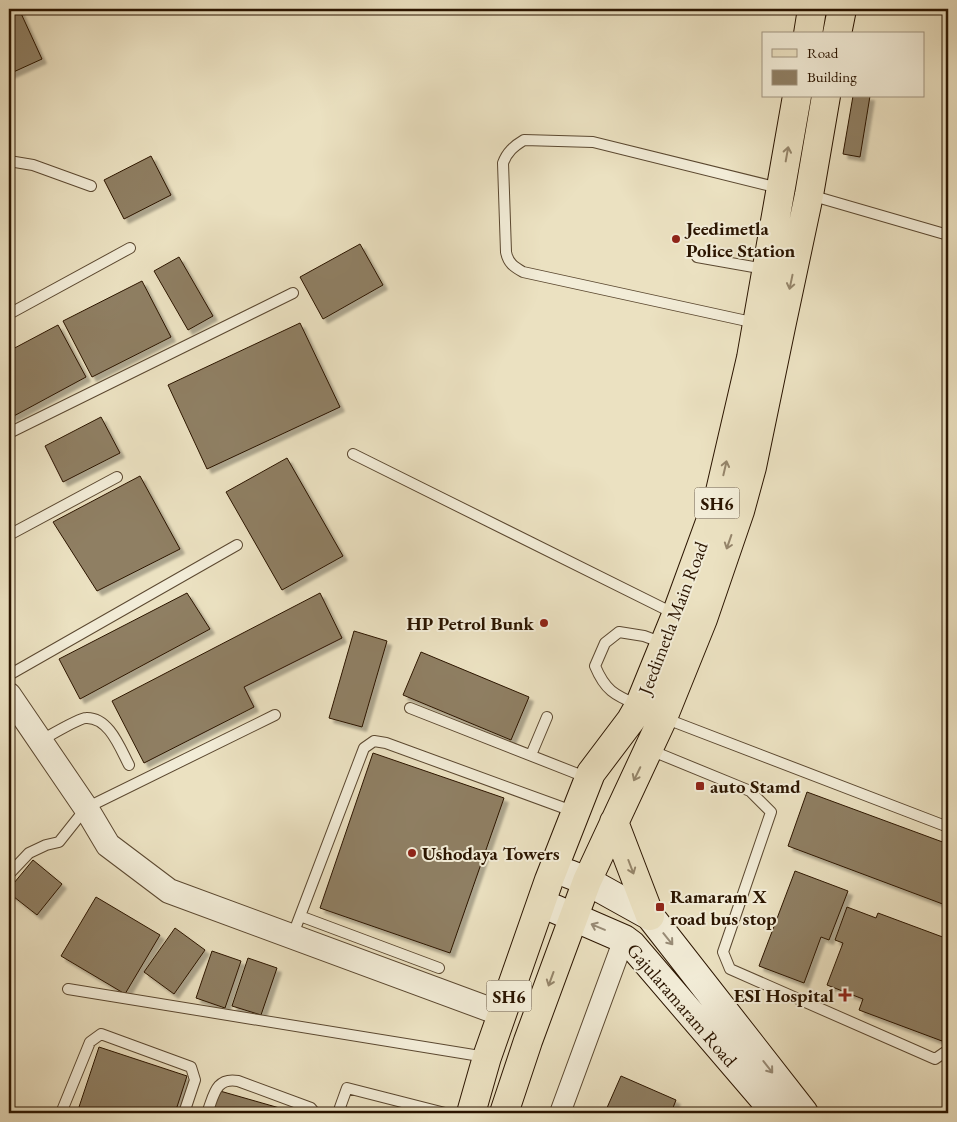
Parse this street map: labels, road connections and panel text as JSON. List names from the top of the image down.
{
  "streets": {
    "main road": ["SH6", "Jeedimetla Main Road", "Gajularamaram Road"]
  },
  "crossings": [
    ["Jeedimetla Main Road", "Gajularamaram Road"]
  ],
  "places": {
    "other": ["Jeedimetla Police Station", "HP Petrol Bunk", "Ushodaya Towers"],
    "transit": ["auto Stamd", "Ramaram X road bus stop"],
    "health": ["ESI Hospital"]
  },
  "legend": ["Road", "Building"]
}
